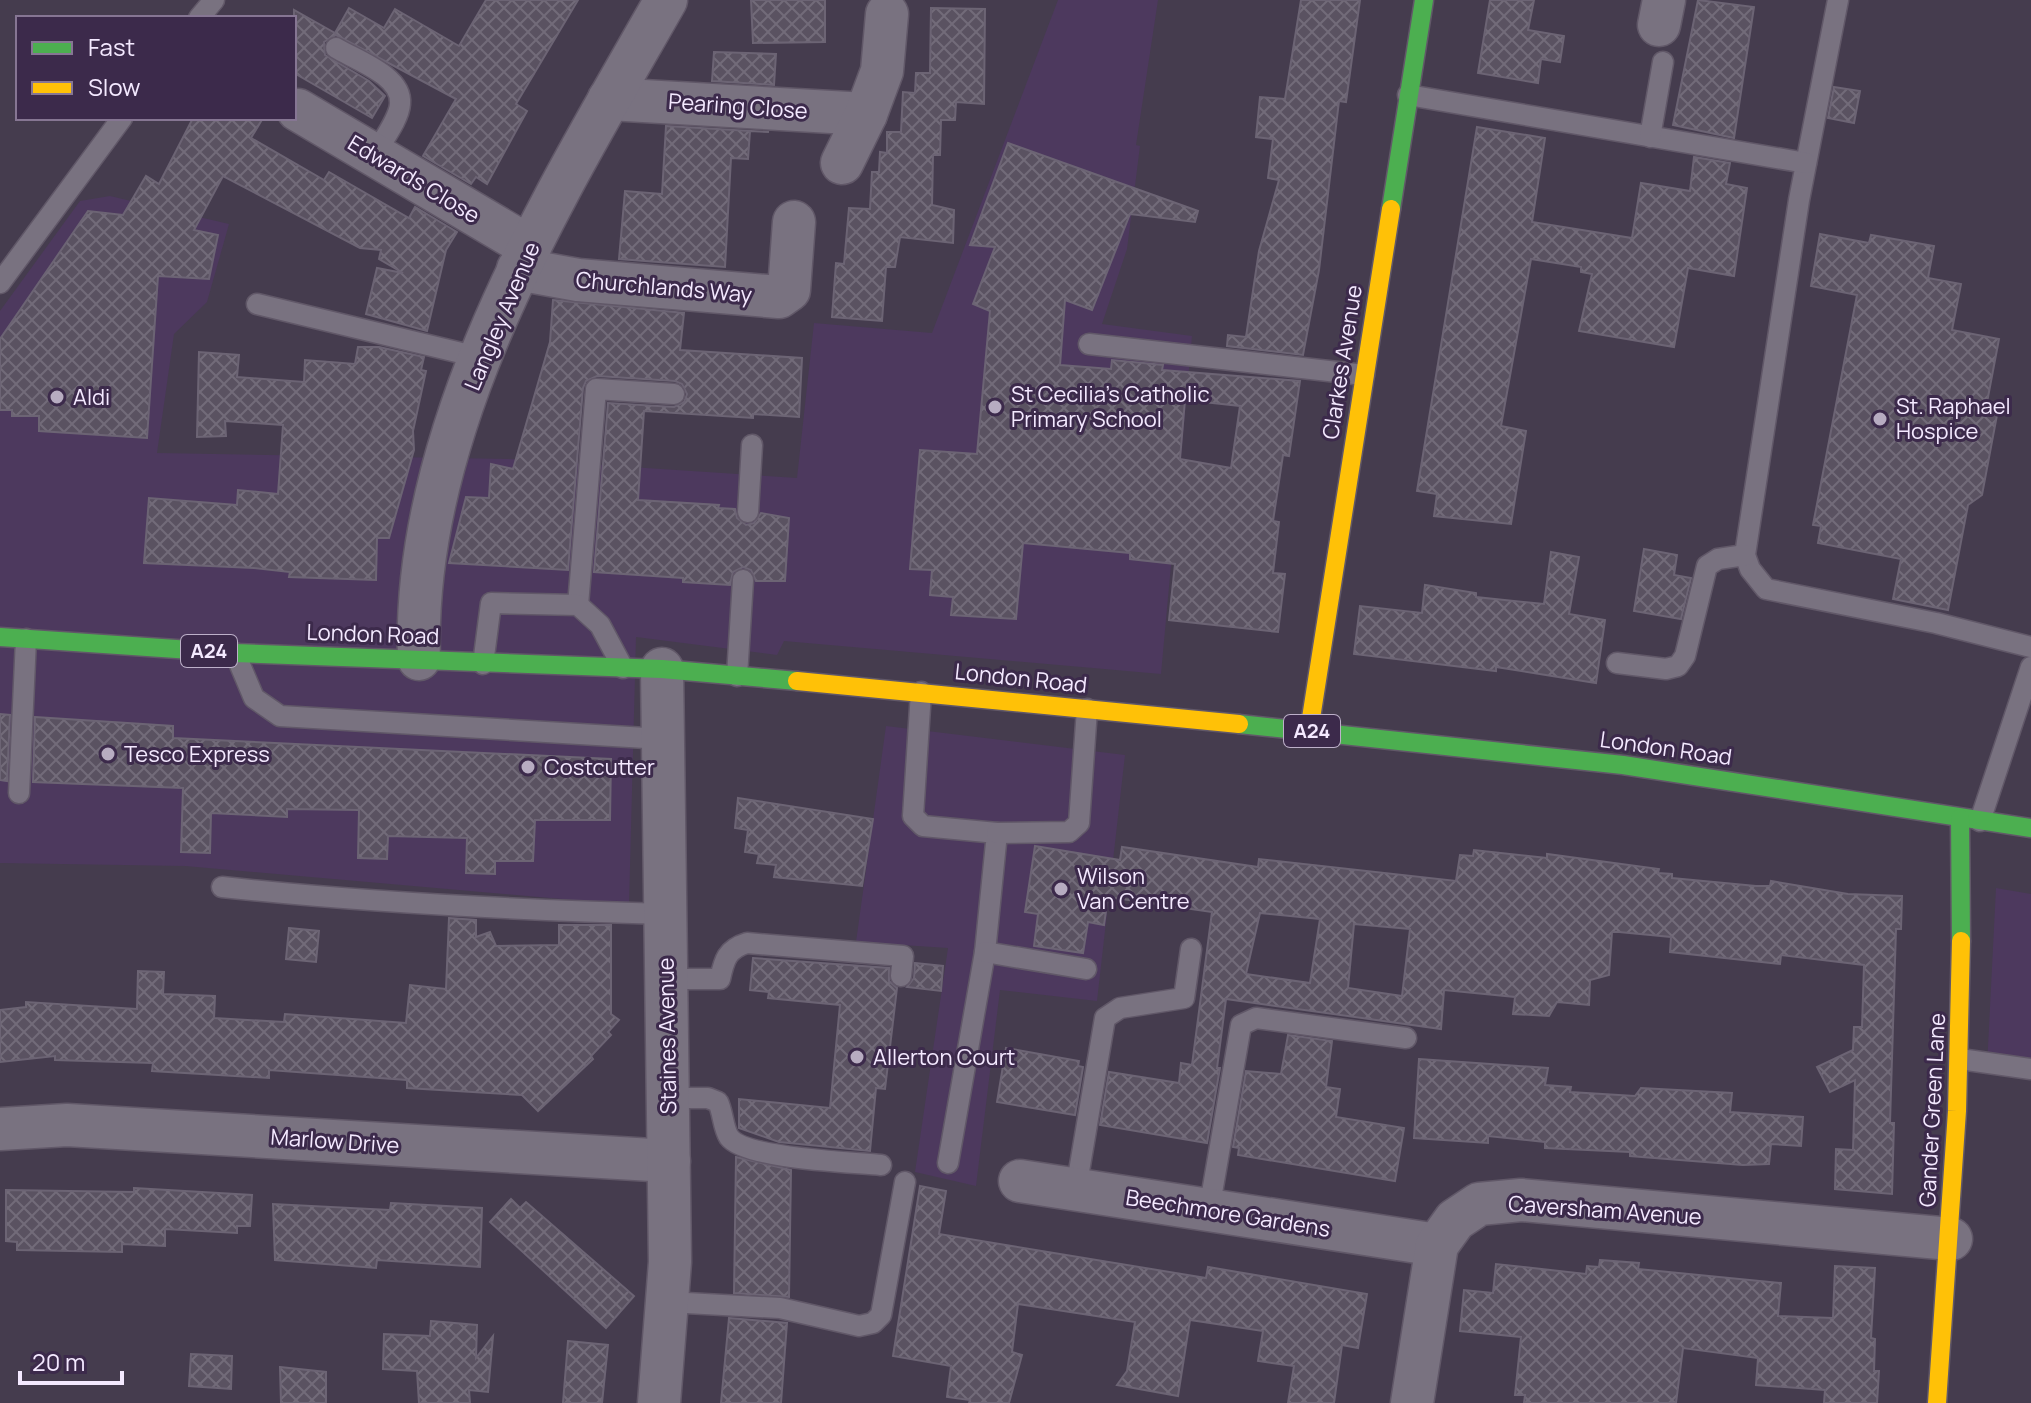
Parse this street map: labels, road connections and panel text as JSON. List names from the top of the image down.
{
  "streets": {
    "main road": [
      "Clarkes Avenue",
      "London Road",
      "A24",
      "Gander Green Lane"
    ],
    "street": [
      "Pearing Close",
      "Edwards Close",
      "Churchlands Way",
      "Langley Avenue",
      "Staines Avenue",
      "Marlow Drive",
      "Caversham Avenue",
      "Beechmore Gardens"
    ]
  },
  "crossings": [
    ["Pearing Close", "Langley Avenue"],
    ["Edwards Close", "Churchlands Way"],
    ["Edwards Close", "Langley Avenue"],
    ["Churchlands Way", "Langley Avenue"],
    ["Langley Avenue", "London Road"],
    ["Clarkes Avenue", "London Road"],
    ["London Road", "Staines Avenue"],
    ["London Road", "Gander Green Lane"],
    ["Staines Avenue", "Marlow Drive"],
    ["Gander Green Lane", "Caversham Avenue"],
    ["Caversham Avenue", "Beechmore Gardens"]
  ],
  "places": [
    "Aldi",
    "St Cecilia's Catholic Primary School",
    "St. Raphael Hospice",
    "Tesco Express",
    "Costcutter",
    "Wilson Van Centre",
    "Allerton Court"
  ],
  "legend": ["Fast", "Slow"],
  "scale_bar": "20 m"
}
